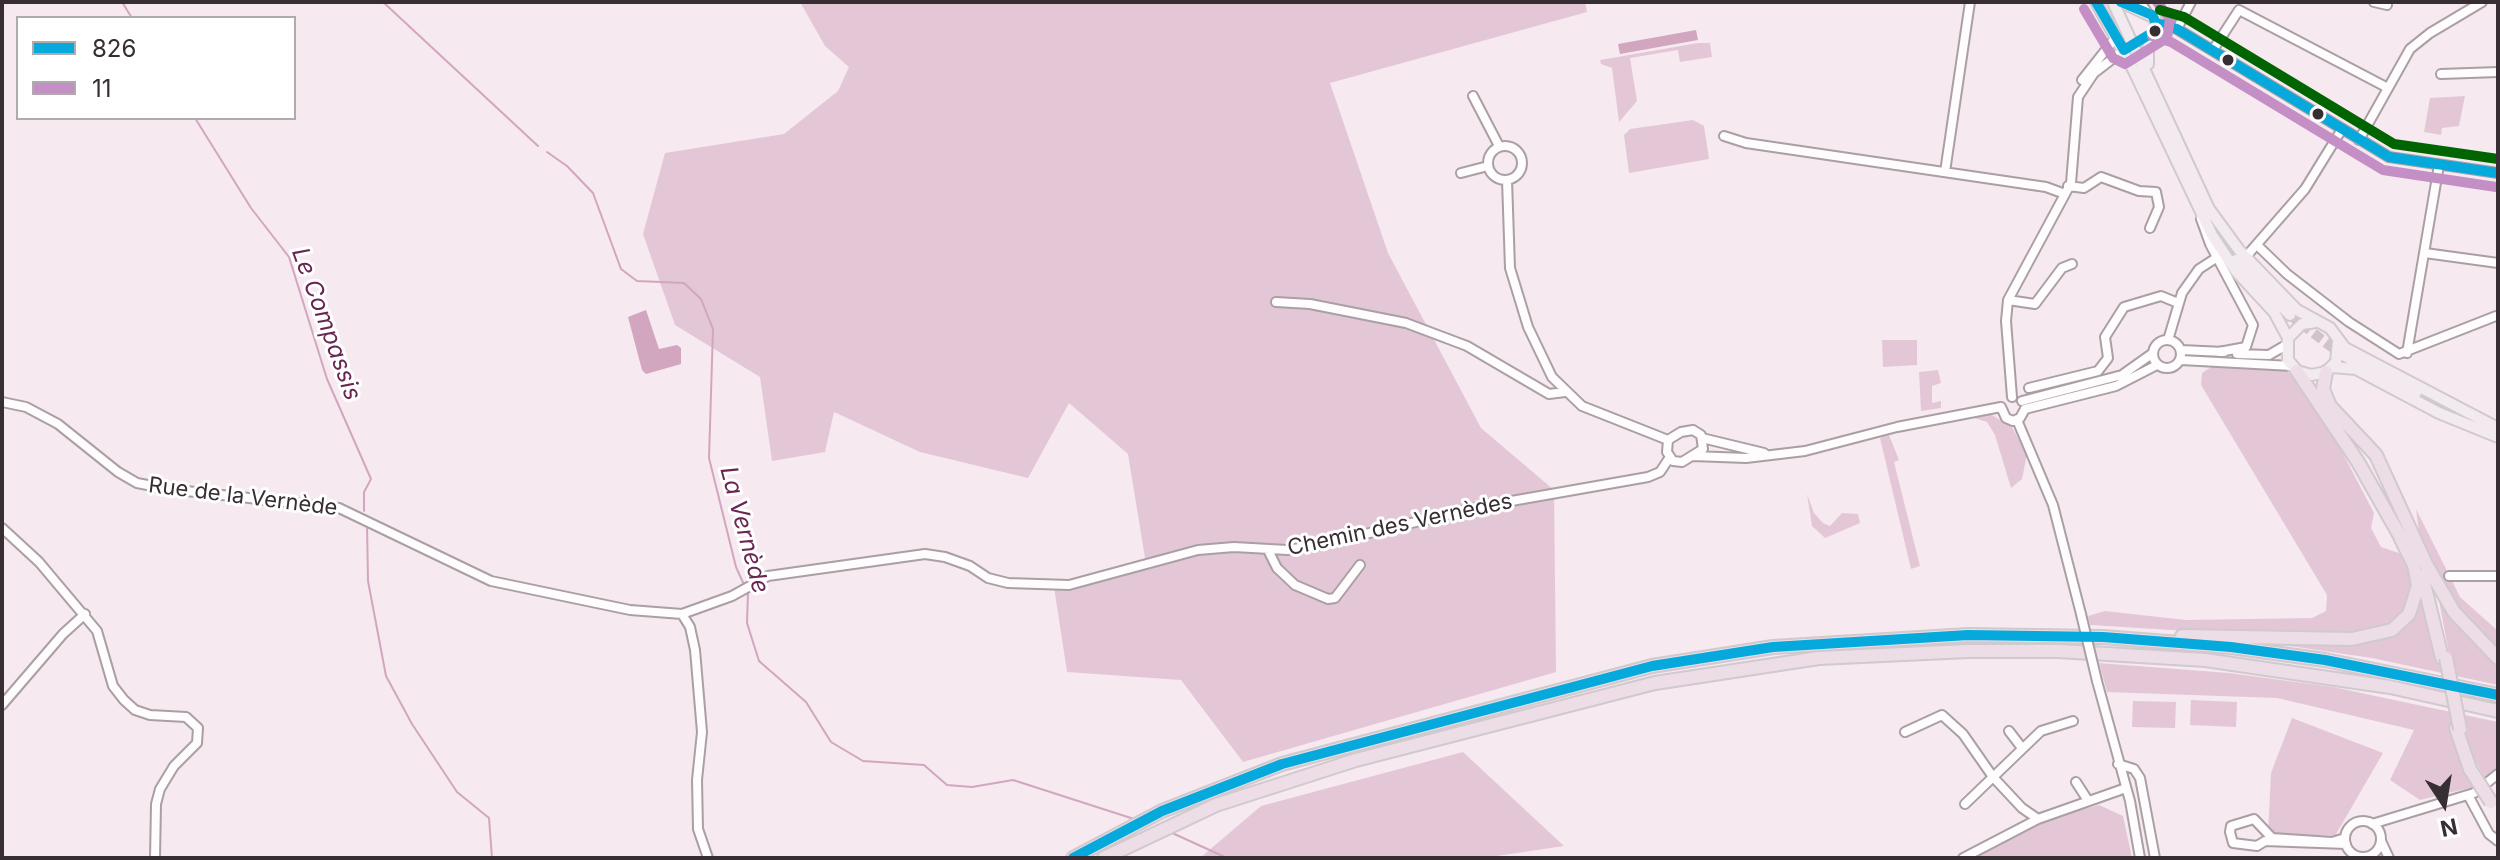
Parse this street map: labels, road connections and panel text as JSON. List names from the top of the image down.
{
  "streets": {
    "street": ["Rue de la Vernède", "Chemin des Vernèdes"]
  },
  "crossings": [
    ["Rue de la Vernède", "Chemin des Vernèdes"]
  ],
  "water": ["Le Compassis", "La Vernède"],
  "lines": ["transit line 826", "transit line 11"],
  "legend": ["826", "11"],
  "north": "bottom"
}
